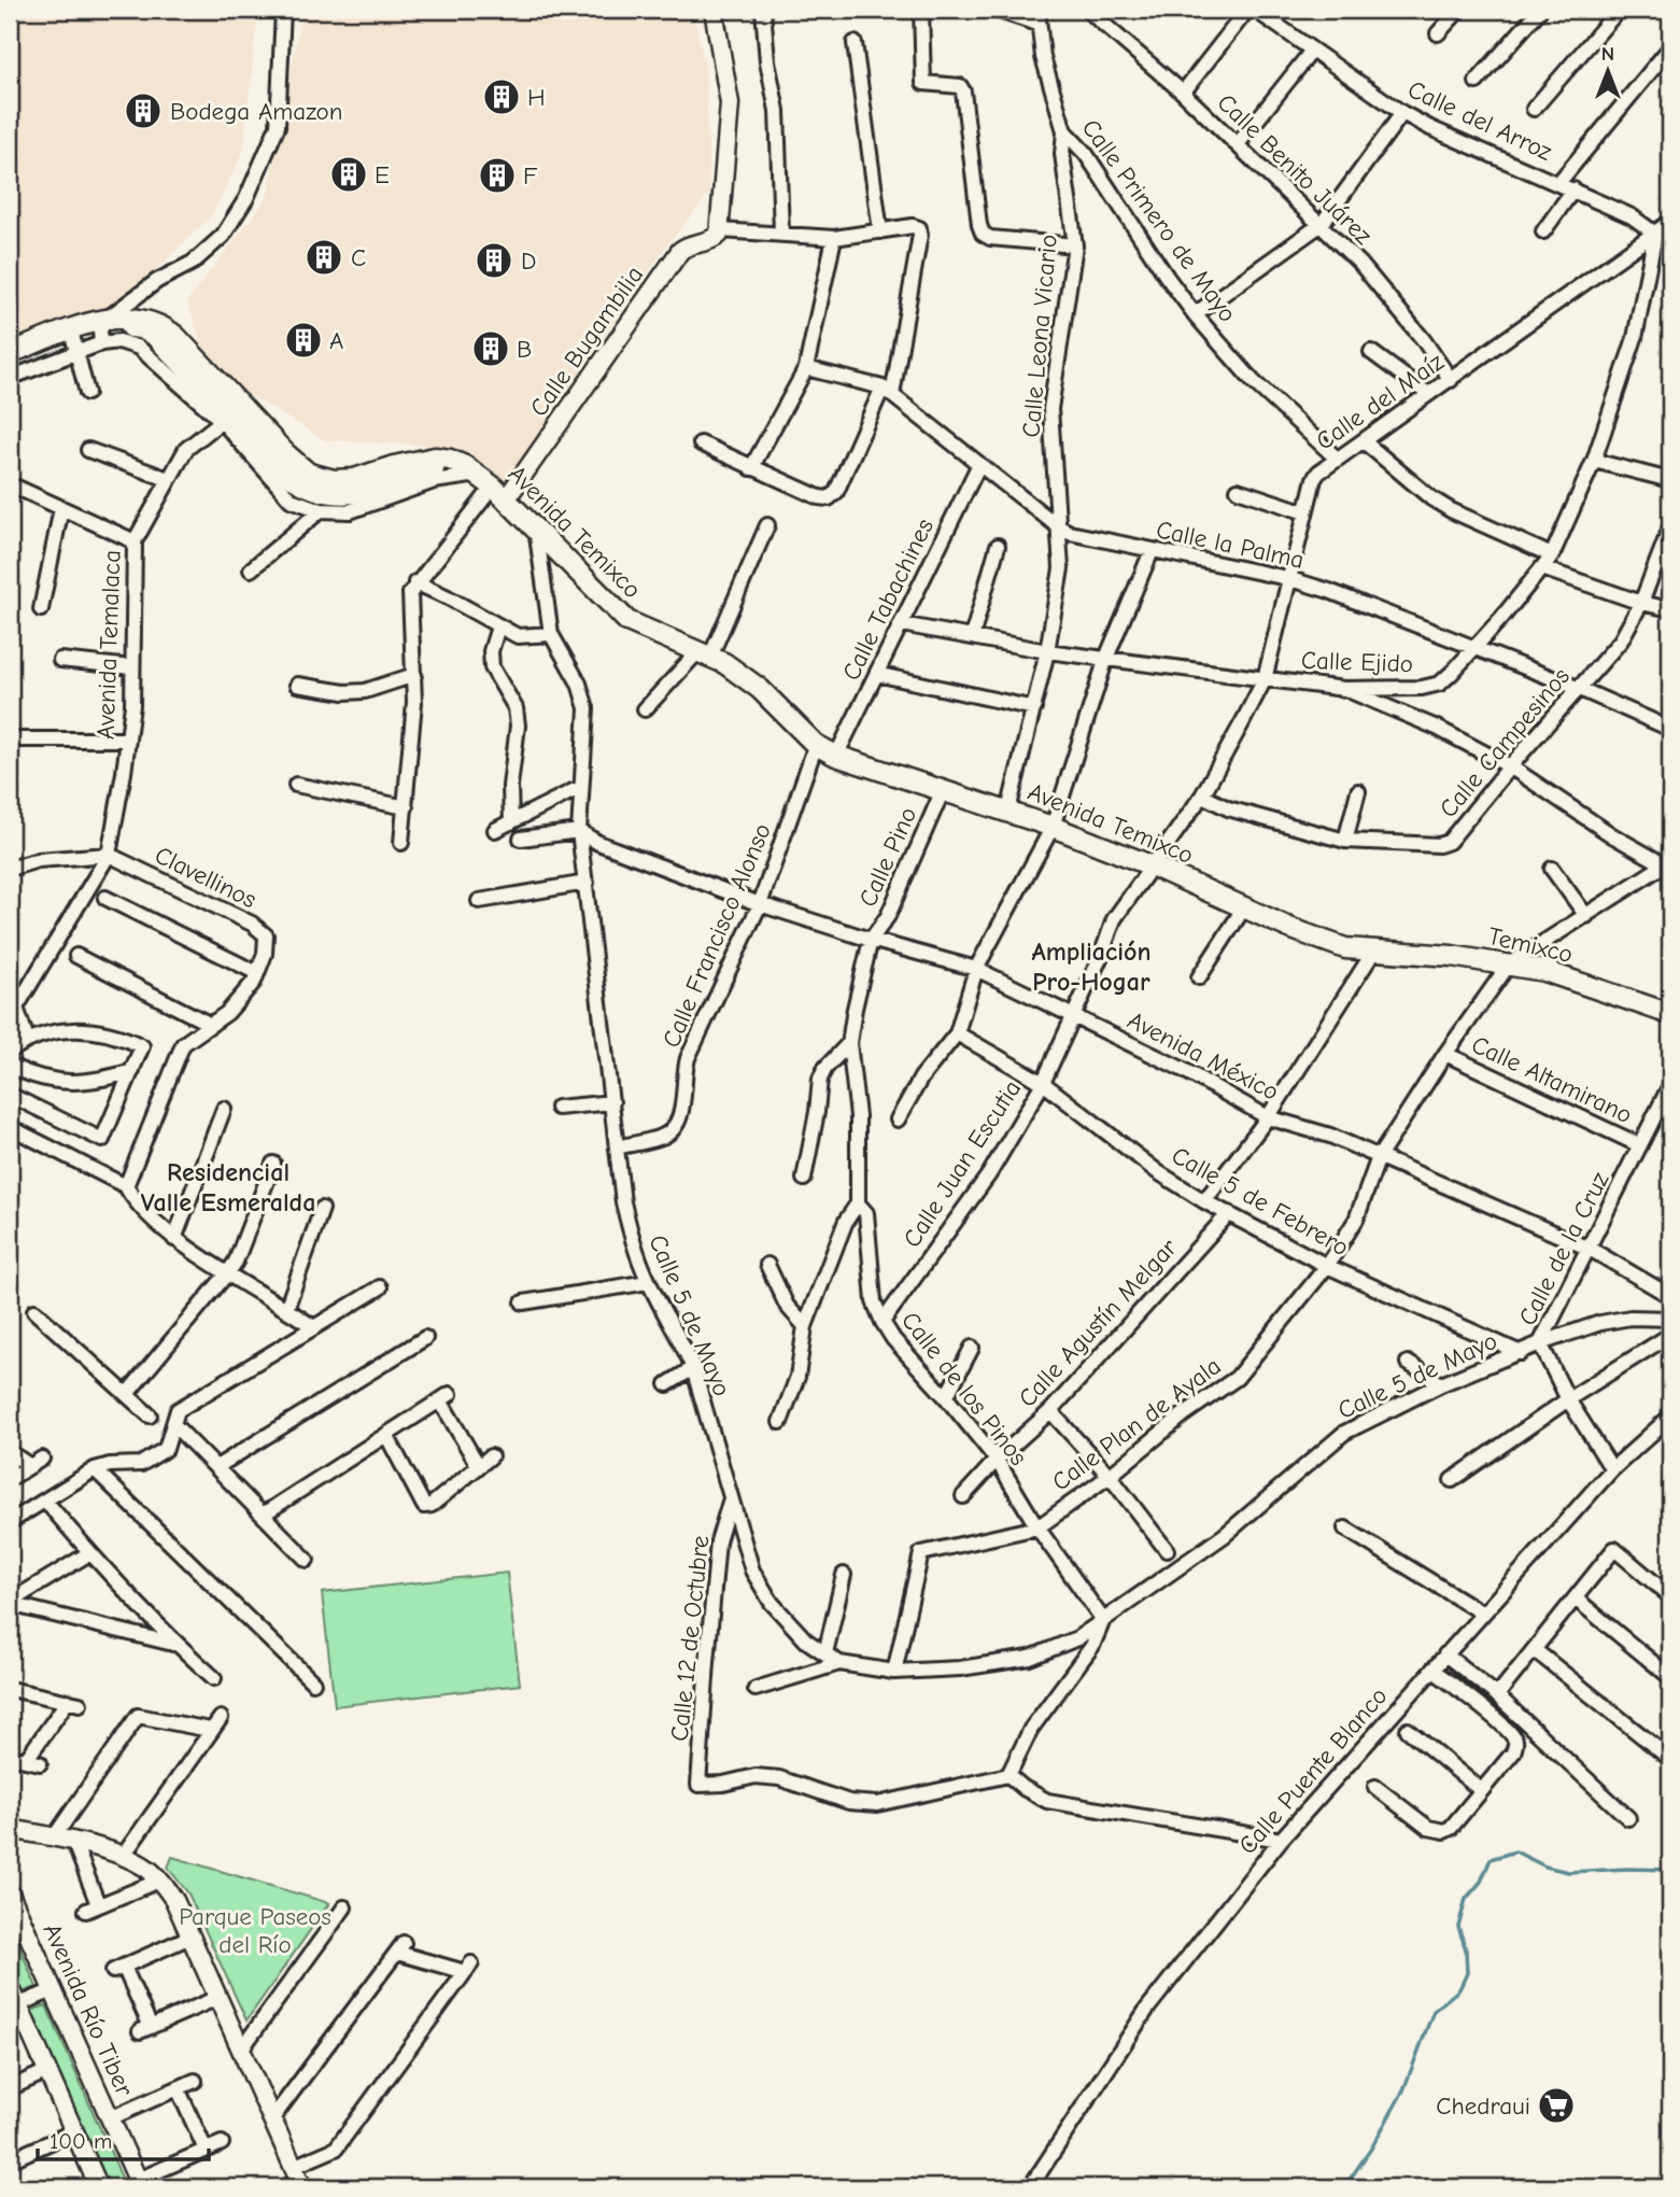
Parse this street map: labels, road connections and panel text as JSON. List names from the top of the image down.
{
  "streets": {
    "main road": ["Avenida Temixco", "Temixco"],
    "street": [
      "Calle del Arroz",
      "Calle Benito Juárez",
      "Calle Primero de Mayo",
      "Calle Leona Vicario",
      "Calle Bugambilia",
      "Calle del Maíz",
      "Calle la Palma",
      "Calle Tabachines",
      "Avenida Temalaca",
      "Calle Ejido",
      "Calle Campesinos",
      "Calle Pino",
      "Clavellinos",
      "Calle Francisco Alonso",
      "Avenida México",
      "Calle Altamirano",
      "Calle Juan Escutia",
      "Calle 5 de Febrero",
      "Calle de la Cruz",
      "Calle 5 de Mayo",
      "Calle Agustín Melgar",
      "Calle de los Pinos",
      "Calle Plan de Ayala",
      "Calle 12 de Octubre",
      "Calle Puente Blanco",
      "Avenida Río Tiber"
    ]
  },
  "crossings": [
    ["Calle del Arroz", "Calle del Maíz"],
    ["Calle del Arroz", "Calle Ejido"],
    ["Calle Benito Juárez", "Calle del Maíz"],
    ["Calle Primero de Mayo", "Calle Leona Vicario"],
    ["Calle Primero de Mayo", "Calle del Maíz"],
    ["Calle Leona Vicario", "Avenida Temixco"],
    ["Calle Leona Vicario", "Calle la Palma"],
    ["Calle Leona Vicario", "Calle Ejido"],
    ["Calle Bugambilia", "Avenida Temixco"],
    ["Calle del Maíz", "Avenida Temixco"],
    ["Calle del Maíz", "Calle la Palma"],
    ["Calle del Maíz", "Calle Ejido"],
    ["Calle del Maíz", "Calle Campesinos"],
    ["Calle del Maíz", "Calle Juan Escutia"],
    ["Avenida Temixco", "Calle Tabachines"],
    ["Avenida Temixco", "Calle Pino"],
    ["Avenida Temixco", "Calle Francisco Alonso"],
    ["Avenida Temixco", "Temixco"],
    ["Avenida Temixco", "Calle Juan Escutia"],
    ["Avenida Temixco", "Calle 5 de Mayo"],
    ["Calle la Palma", "Calle Tabachines"],
    ["Calle la Palma", "Calle Ejido"],
    ["Calle la Palma", "Calle Campesinos"],
    ["Calle Tabachines", "Calle Ejido"],
    ["Avenida Temalaca", "Clavellinos"],
    ["Calle Pino", "Avenida México"],
    ["Calle Pino", "Calle de los Pinos"],
    ["Calle Francisco Alonso", "Avenida México"],
    ["Calle Francisco Alonso", "Calle 5 de Mayo"],
    ["Temixco", "Calle Plan de Ayala"],
    ["Avenida México", "Calle Juan Escutia"],
    ["Avenida México", "Calle de la Cruz"],
    ["Avenida México", "Calle 5 de Mayo"],
    ["Avenida México", "Calle de los Pinos"],
    ["Avenida México", "Calle Plan de Ayala"],
    ["Calle Altamirano", "Calle de la Cruz"],
    ["Calle Altamirano", "Calle Plan de Ayala"],
    ["Calle Juan Escutia", "Calle 5 de Febrero"],
    ["Calle Juan Escutia", "Calle de los Pinos"],
    ["Calle 5 de Febrero", "Calle 5 de Mayo"],
    ["Calle 5 de Febrero", "Calle Agustín Melgar"],
    ["Calle 5 de Febrero", "Calle Plan de Ayala"],
    ["Calle de la Cruz", "Calle 5 de Mayo"],
    ["Calle de la Cruz", "Calle Puente Blanco"],
    ["Calle 5 de Mayo", "Calle de los Pinos"],
    ["Calle 5 de Mayo", "Calle Plan de Ayala"],
    ["Calle 5 de Mayo", "Calle 12 de Octubre"],
    ["Calle Agustín Melgar", "Calle de los Pinos"],
    ["Calle de los Pinos", "Calle Plan de Ayala"]
  ],
  "districts": ["Ampliación Pro-Hogar", "Residencial Valle Esmeralda"],
  "parks": ["Parque Paseos del Río"],
  "places": {
    "building": [
      "H",
      "Bodega Amazon",
      "E",
      "F",
      "C",
      "D",
      "A",
      "B"
    ],
    "supermarket": ["Chedraui"]
  },
  "scale_bar": "100 m",
  "north": "top"
}
